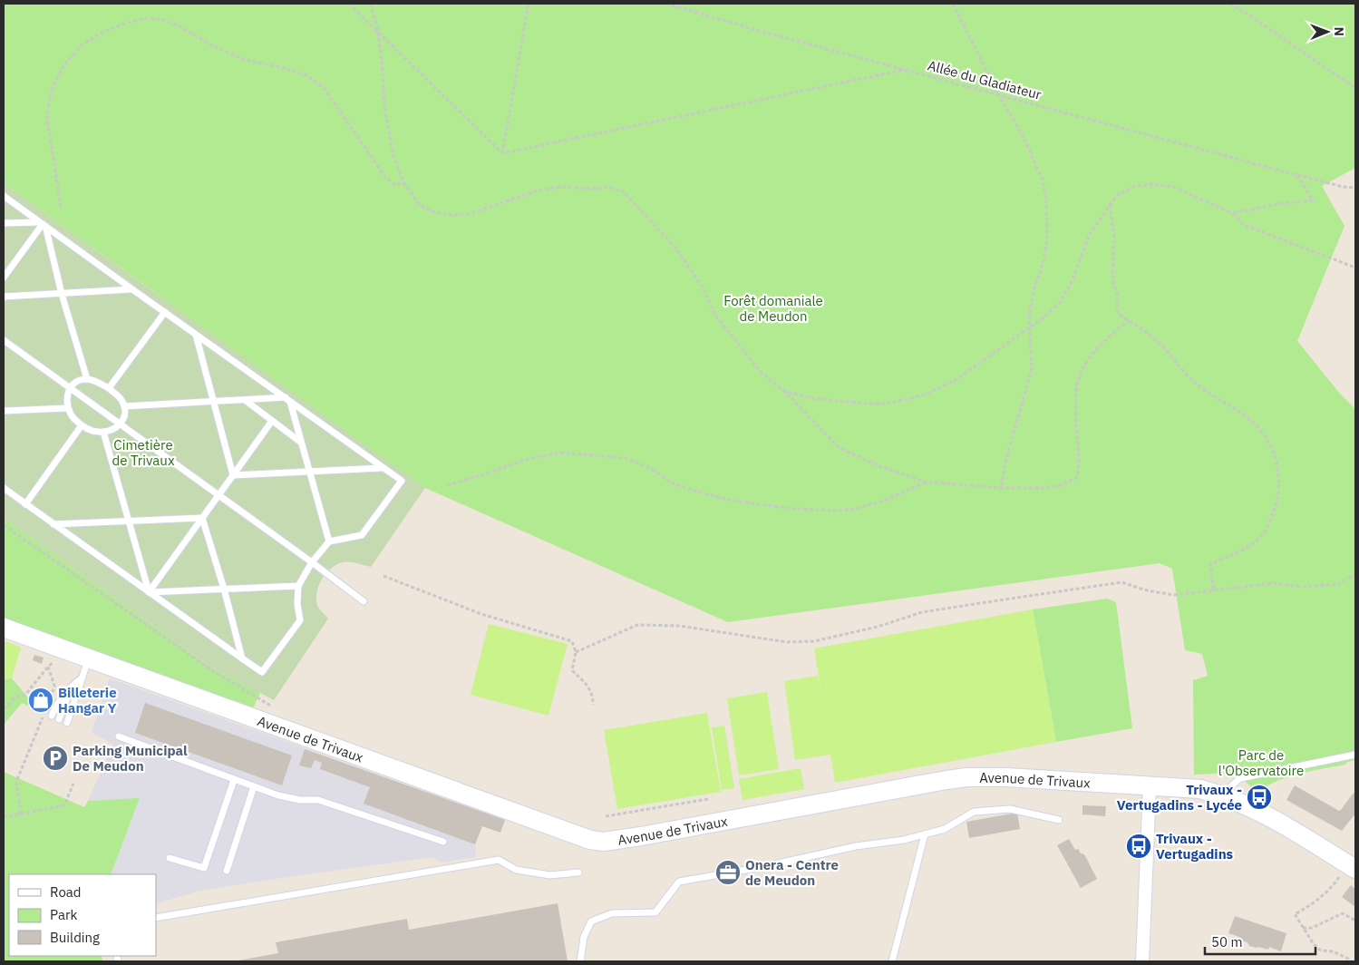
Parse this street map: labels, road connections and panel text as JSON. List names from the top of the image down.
{
  "streets": {
    "main road": ["Avenue de Trivaux"],
    "path": ["Allée du Gladiateur"]
  },
  "parks": ["Forêt domaniale de Meudon", "Cimetière de Trivaux", "Parc de l'Observatoire"],
  "places": {
    "shop": ["Billeterie Hangar Y"],
    "parking": ["Parking Municipal De Meudon"],
    "bus stop": ["Trivaux - Vertugadins - Lycée", "Trivaux - Vertugadins"],
    "office": ["Onera - Centre de Meudon"]
  },
  "legend": ["Road", "Park", "Building"],
  "scale_bar": "50 m",
  "north": "right"
}
